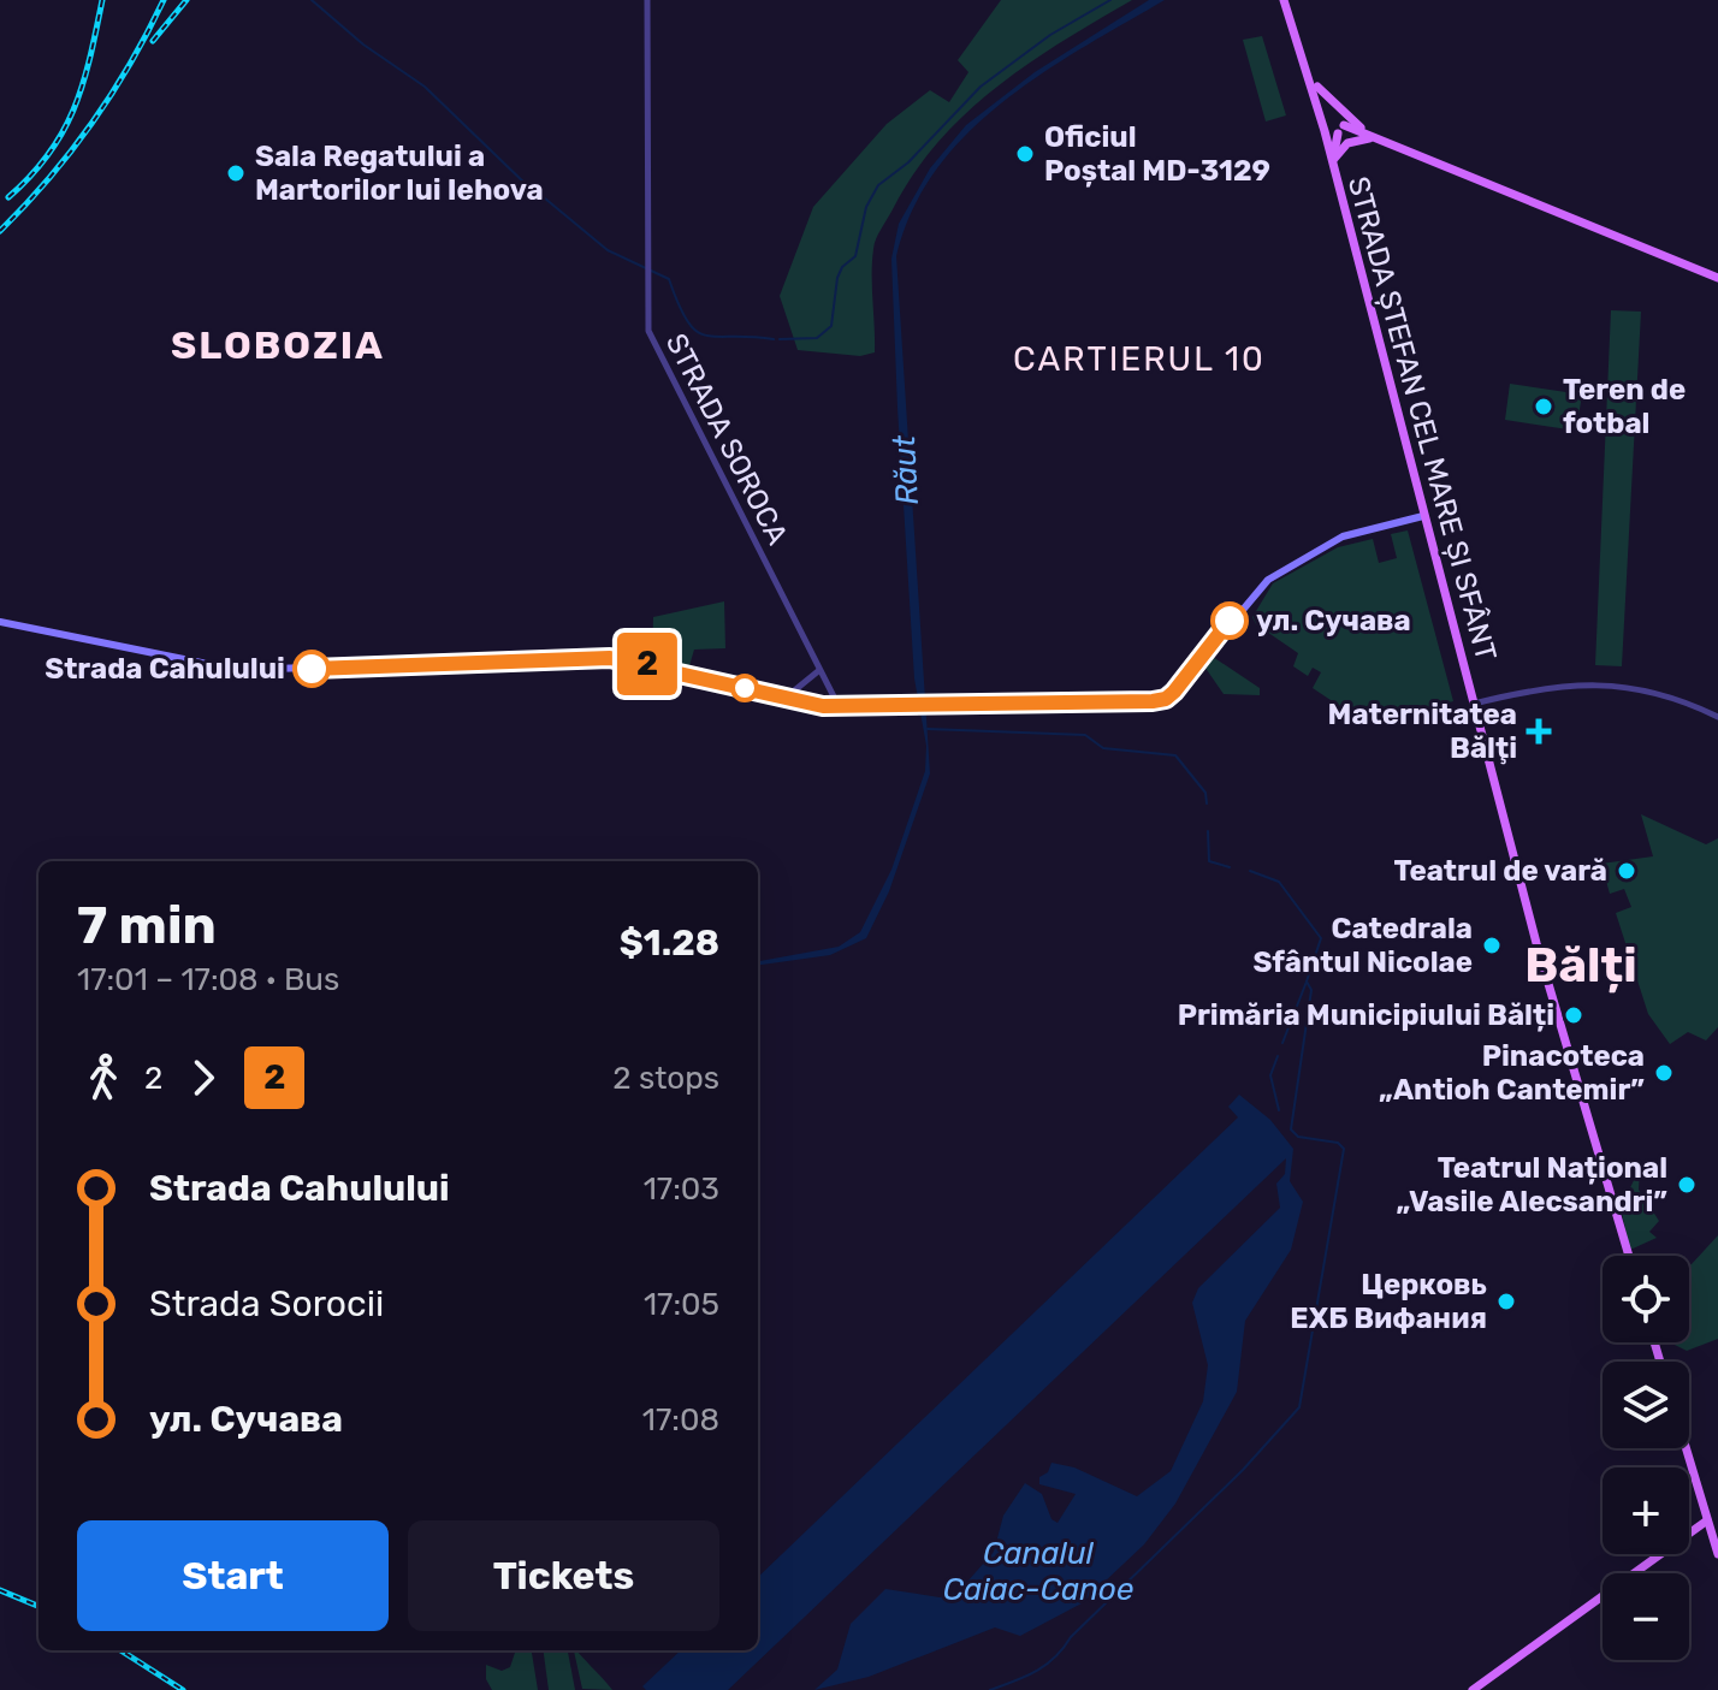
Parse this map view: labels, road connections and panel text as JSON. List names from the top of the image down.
{
  "streets": {
    "main road": ["STRADA ȘTEFAN CEL MARE ȘI SFÂNT"],
    "street": ["STRADA SOROCA"]
  },
  "districts": ["SLOBOZIA", "CARTIERUL 10", "Bălți"],
  "water": ["Răut", "Canalul Caiac-Canoe"],
  "places": {
    "other": [
      "Oficiul Poștal MD-3129",
      "Sala Regatului a Martorilor lui Iehova",
      "Teren de fotbal",
      "ул. Сучава",
      "Strada Cahulului",
      "Teatrul de vară",
      "Catedrala Sfântul Nicolae",
      "Primăria Municipiului Bălți",
      "Pinacoteca „Antioh Cantemir”",
      "Teatrul Național „Vasile Alecsandri”",
      "Церковь ЕХБ Вифания"
    ],
    "health": ["Maternitatea Bălţi"]
  },
  "lines": ["bus line 2"],
  "page": {
    "on_map": "2",
    "heading": ["7 min", "17:01 – 17:08 · Bus", "$1.28"],
    "legs": ["2", "2", "2 stops"],
    "list": [
      {
        "name": "Strada Cahulului",
        "value": "17:03"
      },
      {
        "name": "Strada Sorocii",
        "value": "17:05"
      },
      {
        "name": "ул. Сучава",
        "value": "17:08"
      }
    ],
    "map_buttons": ["+", "−"],
    "buttons": ["Start", "Tickets"]
  }
}
